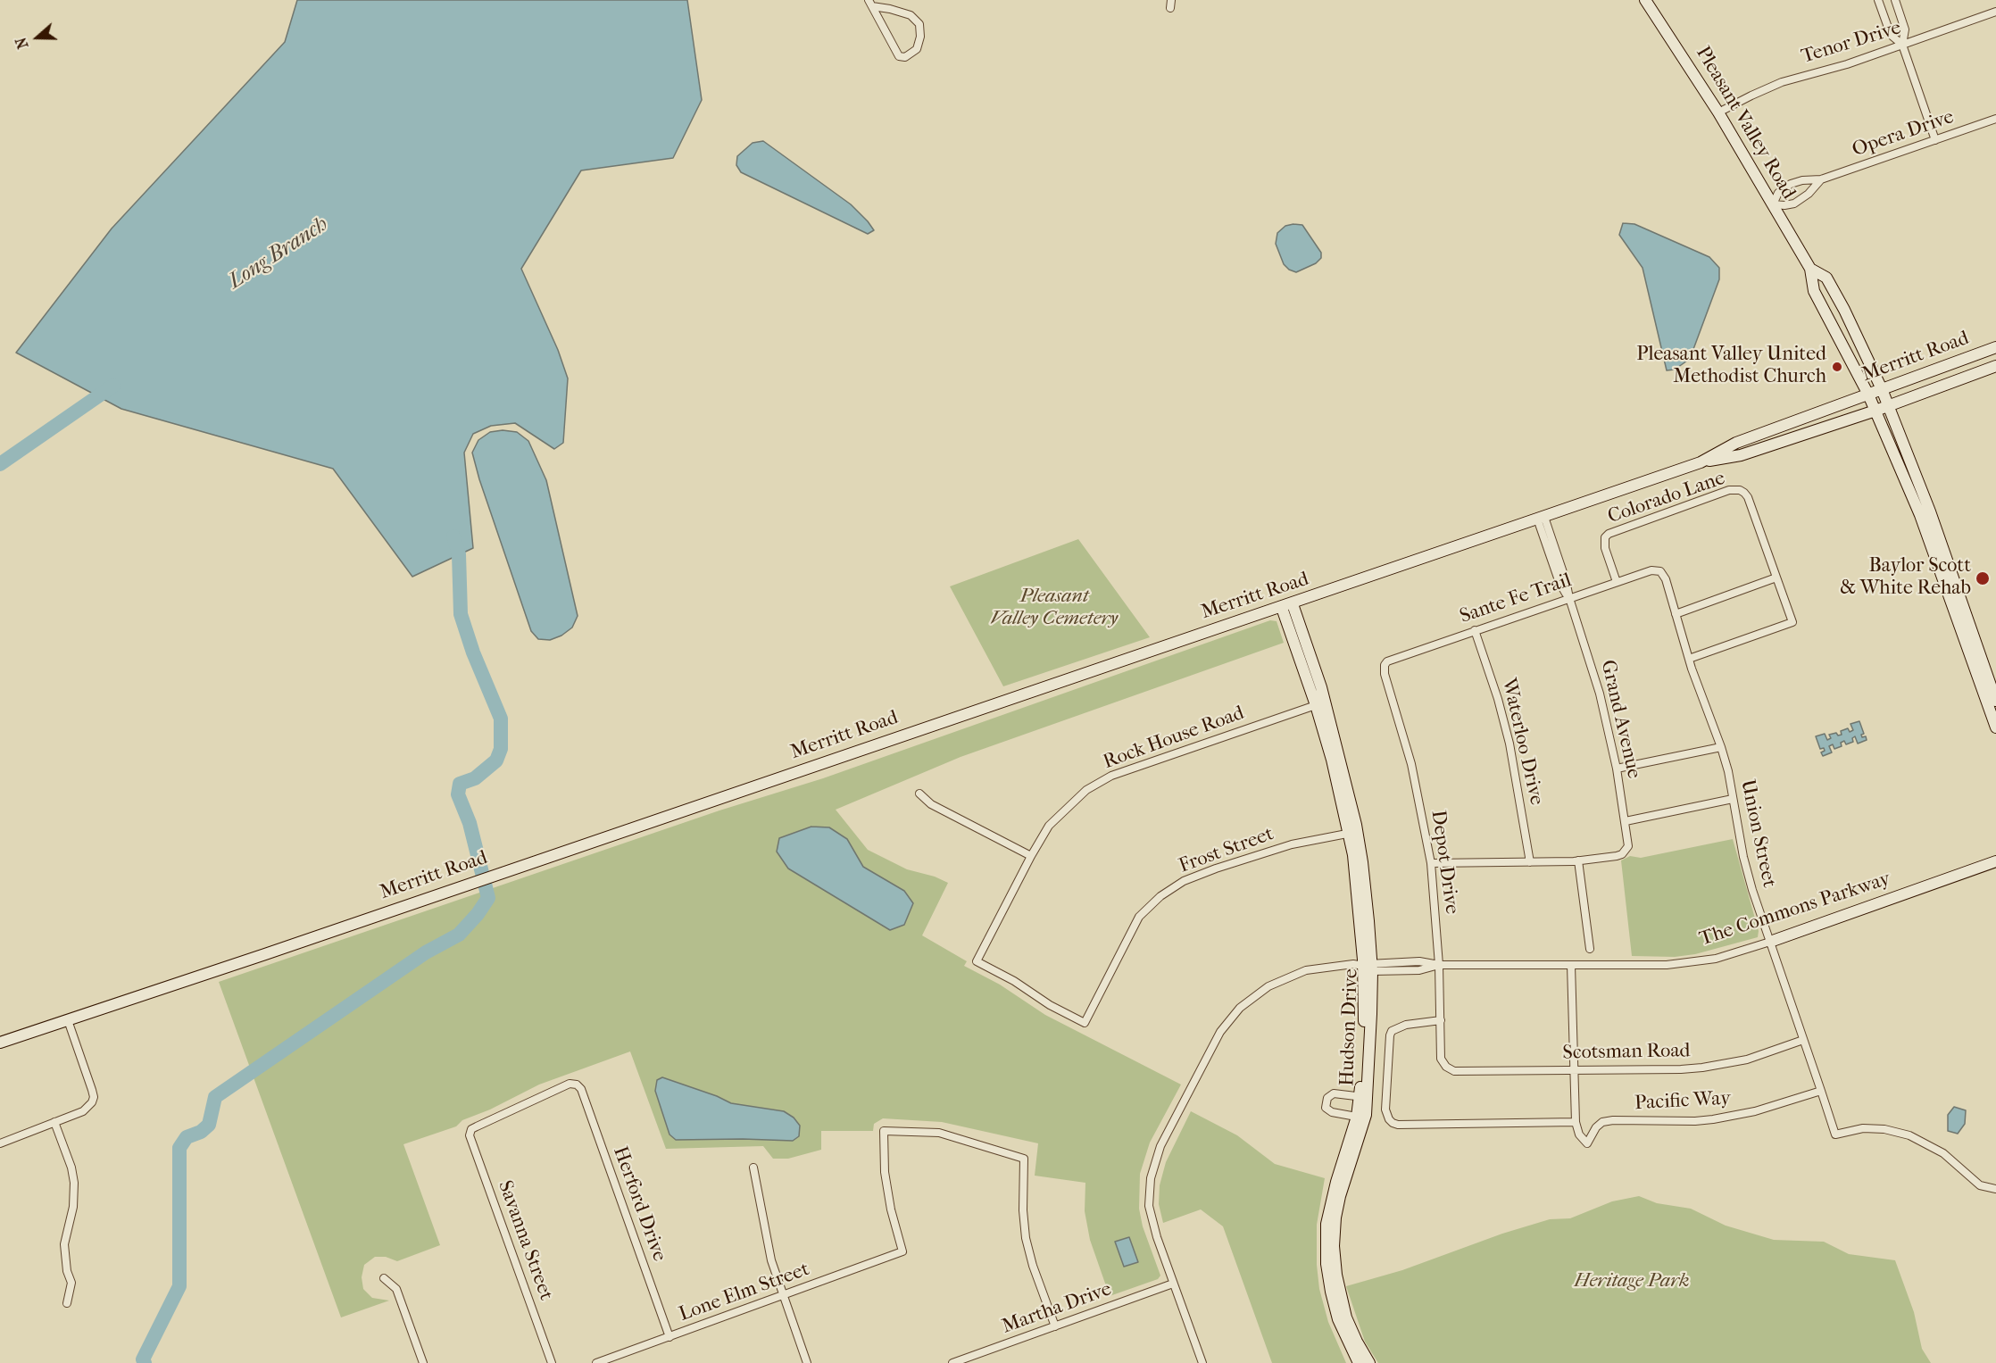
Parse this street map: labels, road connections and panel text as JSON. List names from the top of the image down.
{
  "streets": {
    "street": [
      "Tenor Drive",
      "Pleasant Valley Road",
      "Opera Drive",
      "Merritt Road",
      "Colorado Lane",
      "Sante Fe Trail",
      "Grand Avenue",
      "Rock House Road",
      "Waterloo Drive",
      "Union Street",
      "Frost Street",
      "Depot Drive",
      "The Commons Parkway",
      "Hudson Drive",
      "Scotsman Road",
      "Pacific Way",
      "Herford Drive",
      "Savanna Street",
      "Lone Elm Street",
      "Martha Drive"
    ]
  },
  "crossings": [
    ["Tenor Drive", "Pleasant Valley Road"],
    ["Pleasant Valley Road", "Opera Drive"],
    ["Pleasant Valley Road", "Merritt Road"],
    ["Merritt Road", "Grand Avenue"],
    ["Merritt Road", "Hudson Drive"],
    ["Colorado Lane", "Sante Fe Trail"],
    ["Colorado Lane", "Union Street"],
    ["Sante Fe Trail", "Grand Avenue"],
    ["Sante Fe Trail", "Waterloo Drive"],
    ["Sante Fe Trail", "Union Street"],
    ["Sante Fe Trail", "Depot Drive"],
    ["Rock House Road", "Frost Street"],
    ["Rock House Road", "Hudson Drive"],
    ["Union Street", "The Commons Parkway"],
    ["Union Street", "Scotsman Road"],
    ["Union Street", "Pacific Way"],
    ["Frost Street", "Hudson Drive"],
    ["Depot Drive", "The Commons Parkway"],
    ["Depot Drive", "Scotsman Road"],
    ["The Commons Parkway", "Hudson Drive"],
    ["The Commons Parkway", "Martha Drive"],
    ["Herford Drive", "Savanna Street"],
    ["Herford Drive", "Lone Elm Street"],
    ["Lone Elm Street", "Martha Drive"]
  ],
  "water": ["Long Branch"],
  "parks": ["Pleasant Valley Cemetery", "Heritage Park"],
  "places": ["Pleasant Valley United Methodist Church", "Baylor Scott & White Rehab"],
  "north": "left"
}
